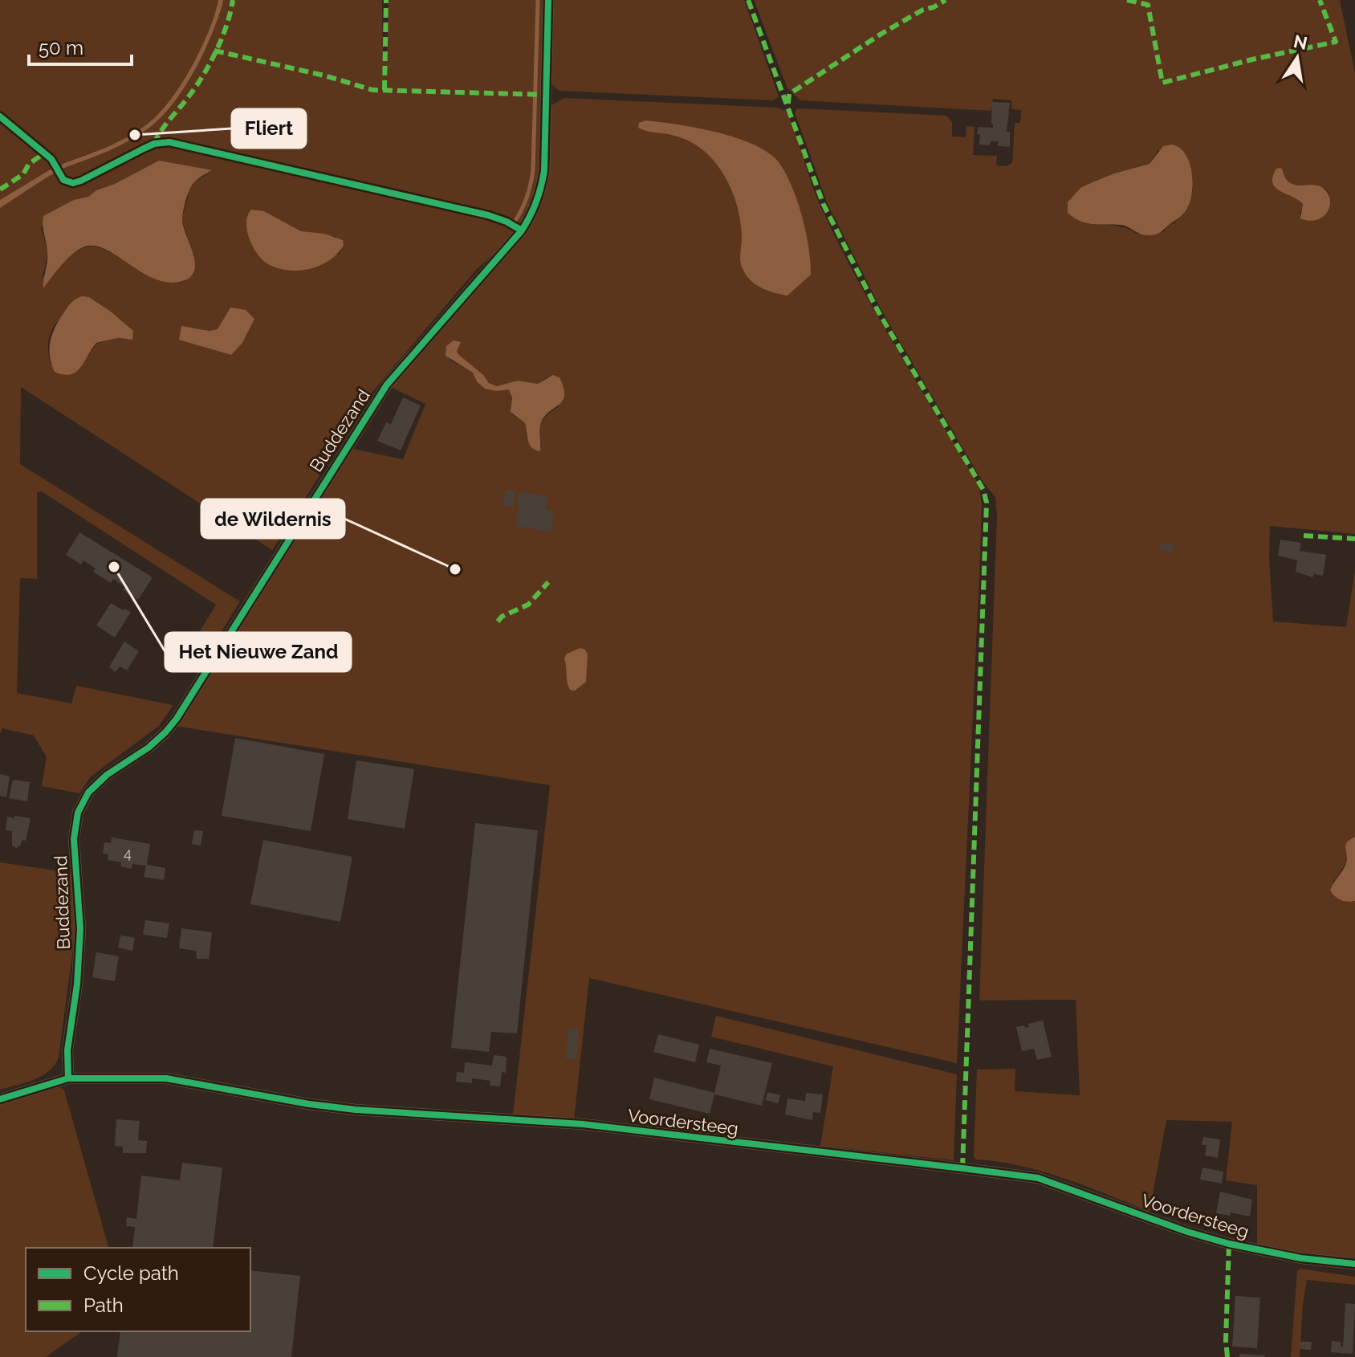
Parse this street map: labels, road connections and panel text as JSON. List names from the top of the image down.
{
  "streets": {
    "street": ["Buddezand", "Voordersteeg"]
  },
  "crossings": [
    ["Buddezand", "Voordersteeg"]
  ],
  "places": ["Fliert", "Het Nieuwe Zand", "de Wildernis"],
  "house_numbers": ["4"],
  "legend": ["Cycle path", "Path"],
  "scale_bar": "50 m",
  "north": "top"
}
